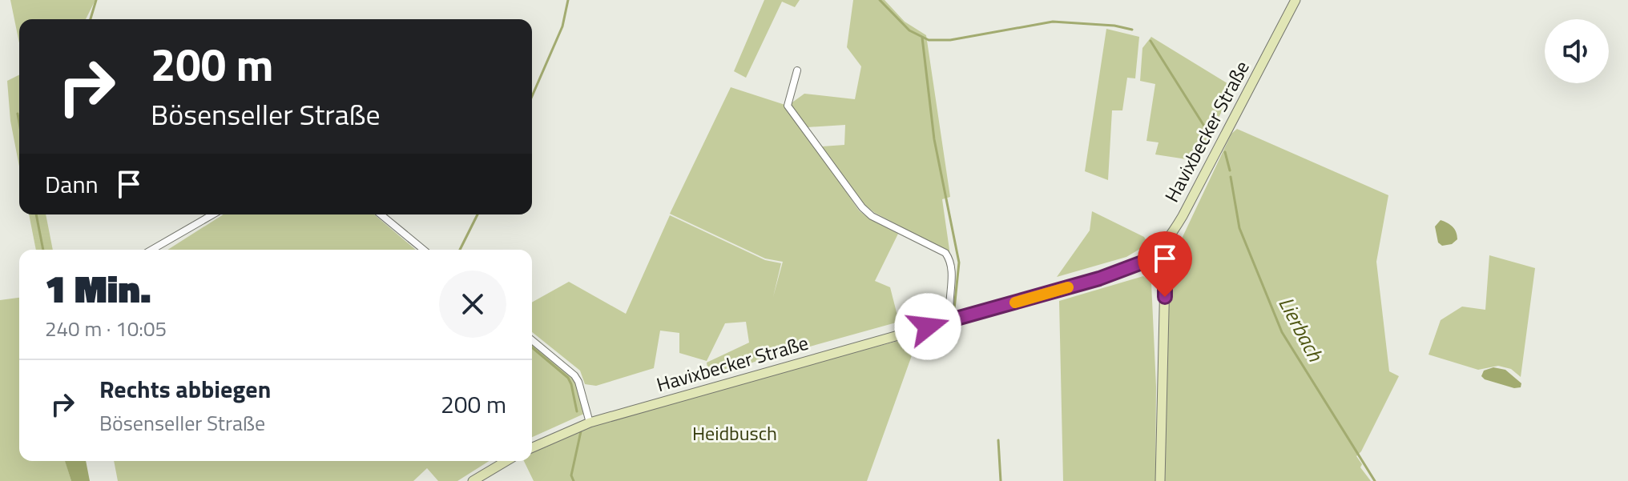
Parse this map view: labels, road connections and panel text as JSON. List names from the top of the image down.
{
  "streets": {
    "main road": ["Havixbecker Straße"]
  },
  "water": ["Lierbach"],
  "parks": ["Heidbusch"],
  "page": {
    "turn": ["200 m", "Bösenseller Straße"],
    "then": "Dann",
    "heading": ["1 Min.", "240 m · 10:05"],
    "list": [
      {
        "name": "Rechts abbiegen",
        "note": "Bösenseller Straße",
        "value": "200 m"
      }
    ]
  }
}
